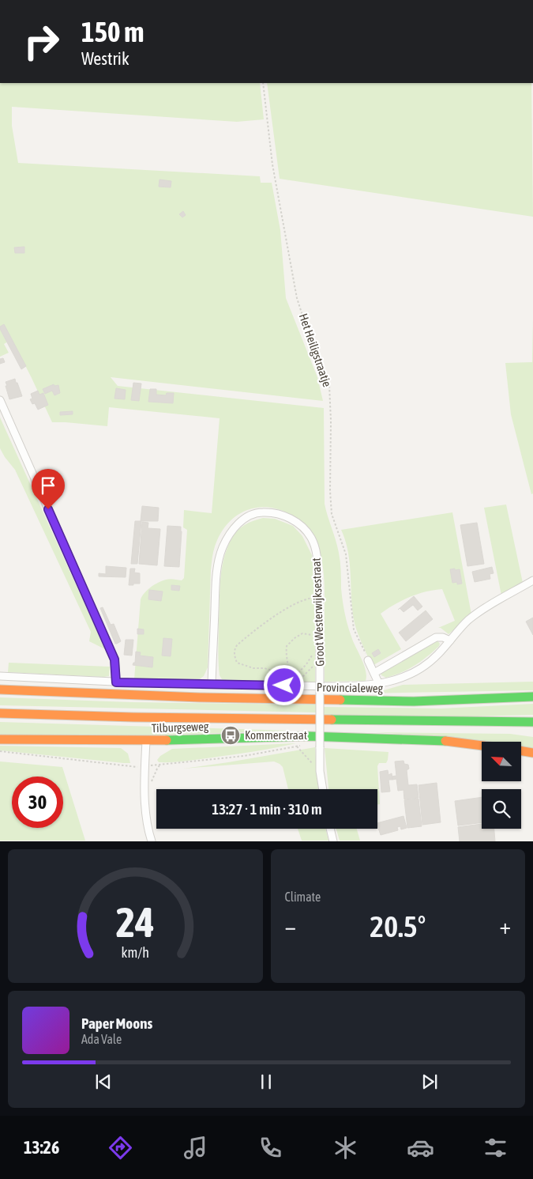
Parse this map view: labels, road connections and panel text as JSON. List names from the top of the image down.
{
  "streets": {
    "main road": ["Provincialeweg", "Tilburgseweg"],
    "street": ["Groot Westerwijksestraat"],
    "path": ["Het Heiligstraatje"]
  },
  "places": {
    "bus stop": ["Kommerstraat"]
  },
  "north": "top left",
  "page": {
    "turn": ["150 m", "Westrik"],
    "limit": "30",
    "trip": "13:27 · 1 min · 310 m",
    "tile": "Climate",
    "heat": ["−", "20.5°", "+"],
    "song": ["Paper Moons", "Ada Vale"],
    "tabs": "13:26",
    "gauge": ["24", "km/h"]
  }
}
